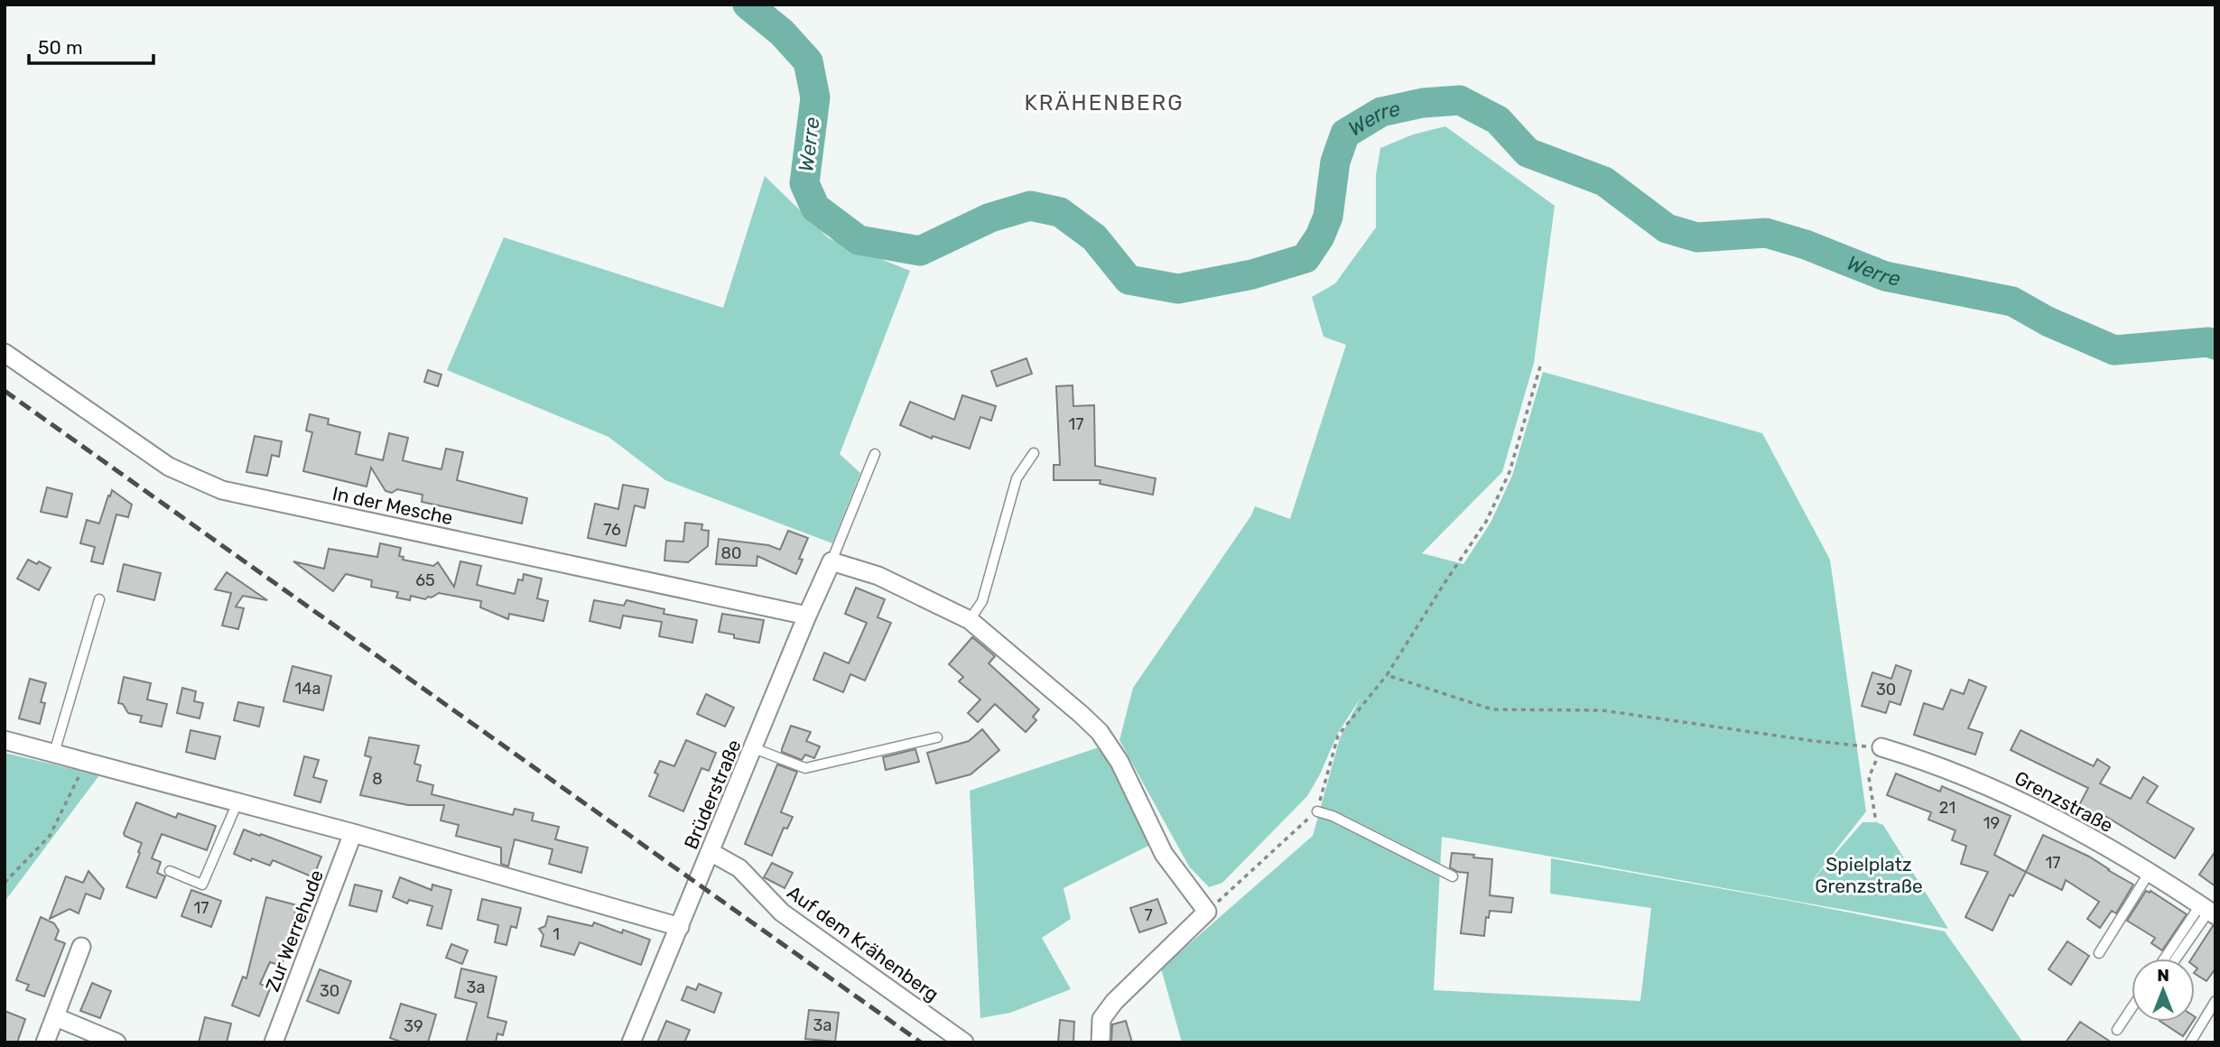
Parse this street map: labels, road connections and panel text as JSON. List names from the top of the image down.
{
  "streets": {
    "street": [
      "In der Mesche",
      "Brüderstraße",
      "Grenzstraße",
      "Zur Werrehude",
      "Auf dem Krähenberg"
    ]
  },
  "crossings": [
    ["In der Mesche", "Brüderstraße"],
    ["Brüderstraße", "Auf dem Krähenberg"]
  ],
  "districts": ["KRÄHENBERG"],
  "water": ["Werre"],
  "parks": ["Spielplatz Grenzstraße"],
  "house_numbers": [
    "17",
    "76",
    "80",
    "65",
    "14a",
    "30",
    "8",
    "21",
    "19",
    "17",
    "17",
    "7",
    "1",
    "3a",
    "30",
    "3a",
    "39"
  ],
  "scale_bar": "50 m",
  "north": "top"
}
